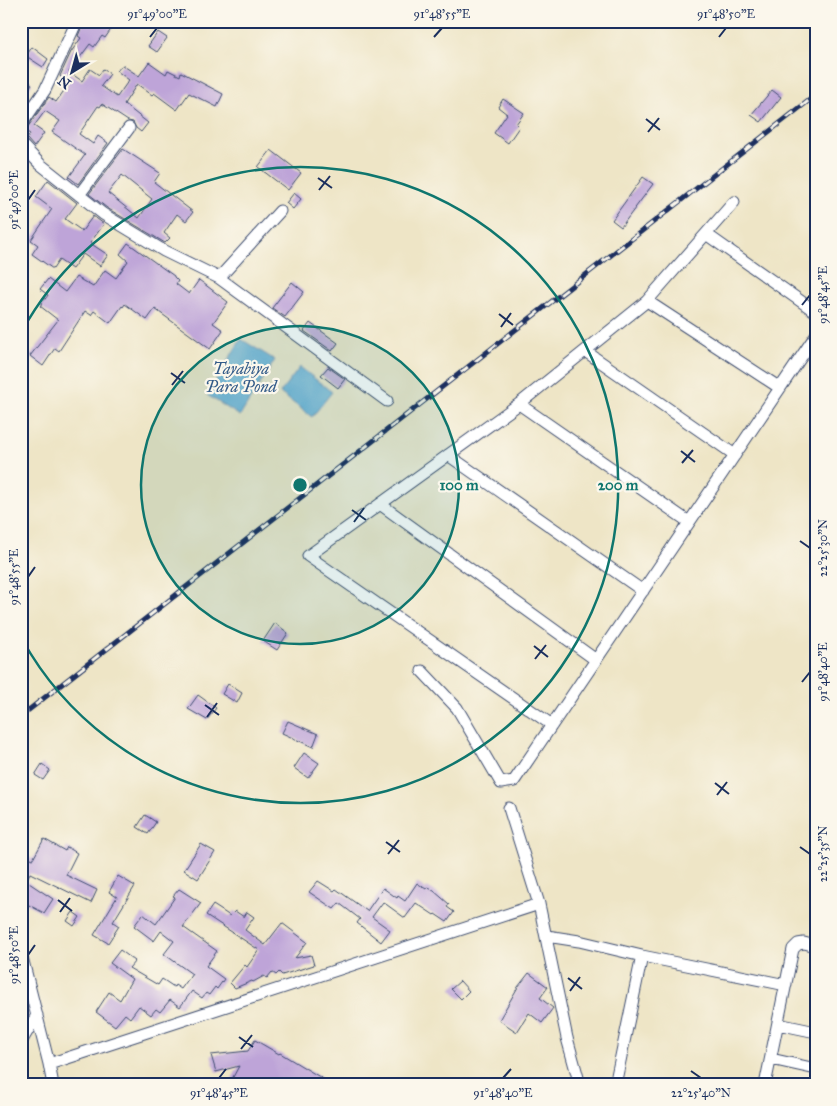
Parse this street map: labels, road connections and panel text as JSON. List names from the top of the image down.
{
  "water": ["Tayabiya Para Pond"],
  "north": "bottom left",
  "coordinates": [
    "91°49'00\"E",
    "91°48'55\"E",
    "91°48'50\"E",
    "91°48'45\"E",
    "22°25'30\"N",
    "91°48'40\"E",
    "22°25'35\"N",
    "22°25'40\"N"
  ],
  "rings": ["100 m", "200 m"]
}
